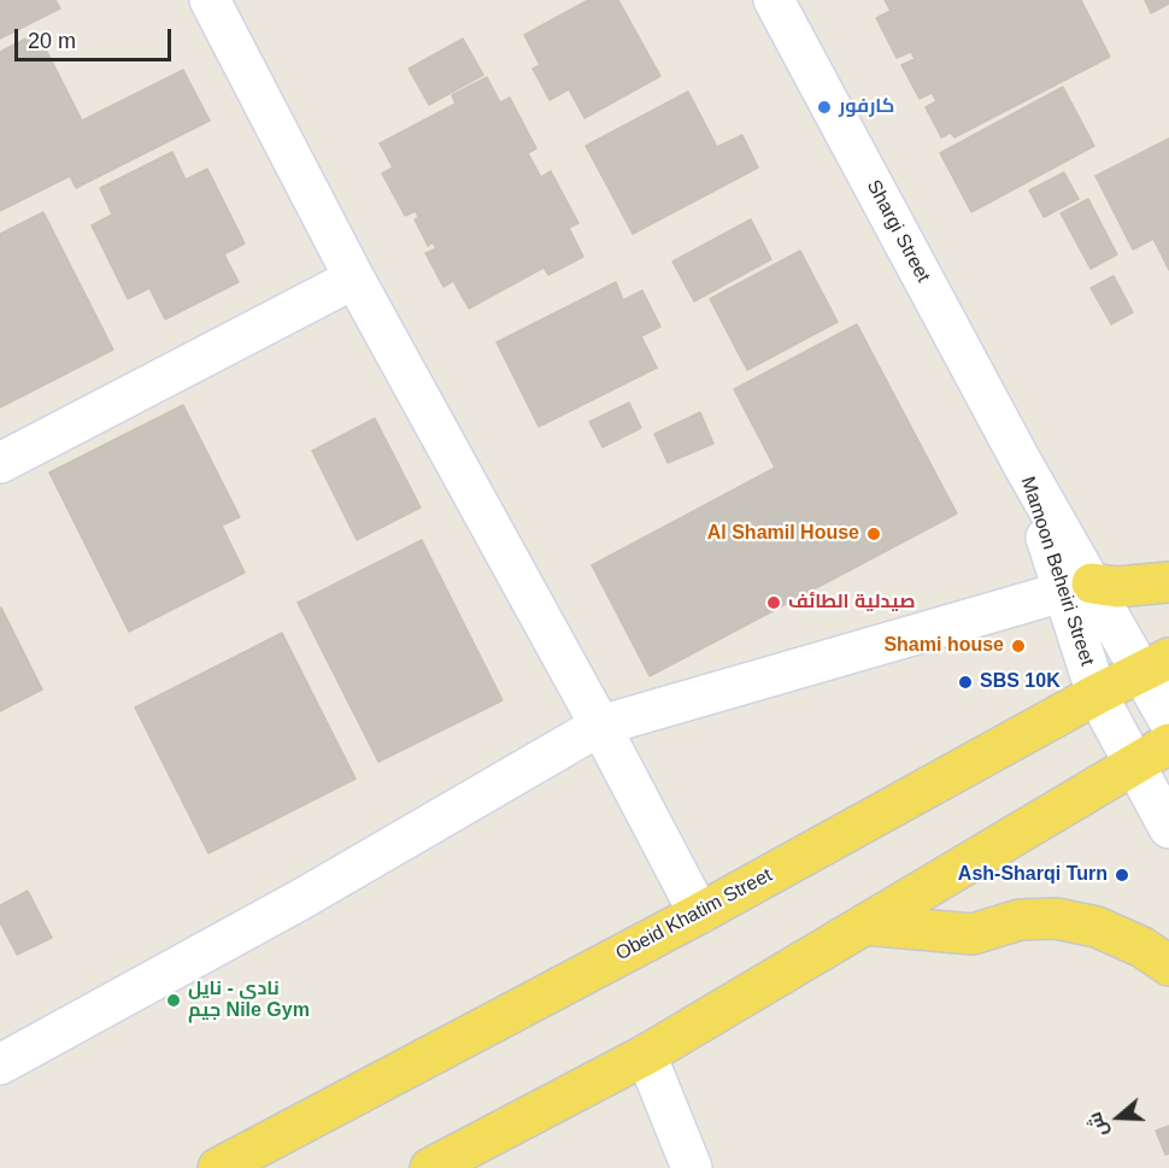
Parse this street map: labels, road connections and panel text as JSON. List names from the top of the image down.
{
  "streets": {
    "main road": ["Obeid Khatim Street"],
    "street": ["Shargi Street", "Mamoon Beheiri Street"]
  },
  "crossings": [
    ["Shargi Street", "Mamoon Beheiri Street"],
    ["Mamoon Beheiri Street", "Obeid Khatim Street"]
  ],
  "places": [
    "كارفور",
    "Al Shamil House",
    "صيدلية الطائف",
    "Shami house",
    "SBS 10K",
    "Ash-Sharqi Turn",
    "نادي - نايل جيم Nile Gym"
  ],
  "scale_bar": "20 m",
  "north": "left"
}
